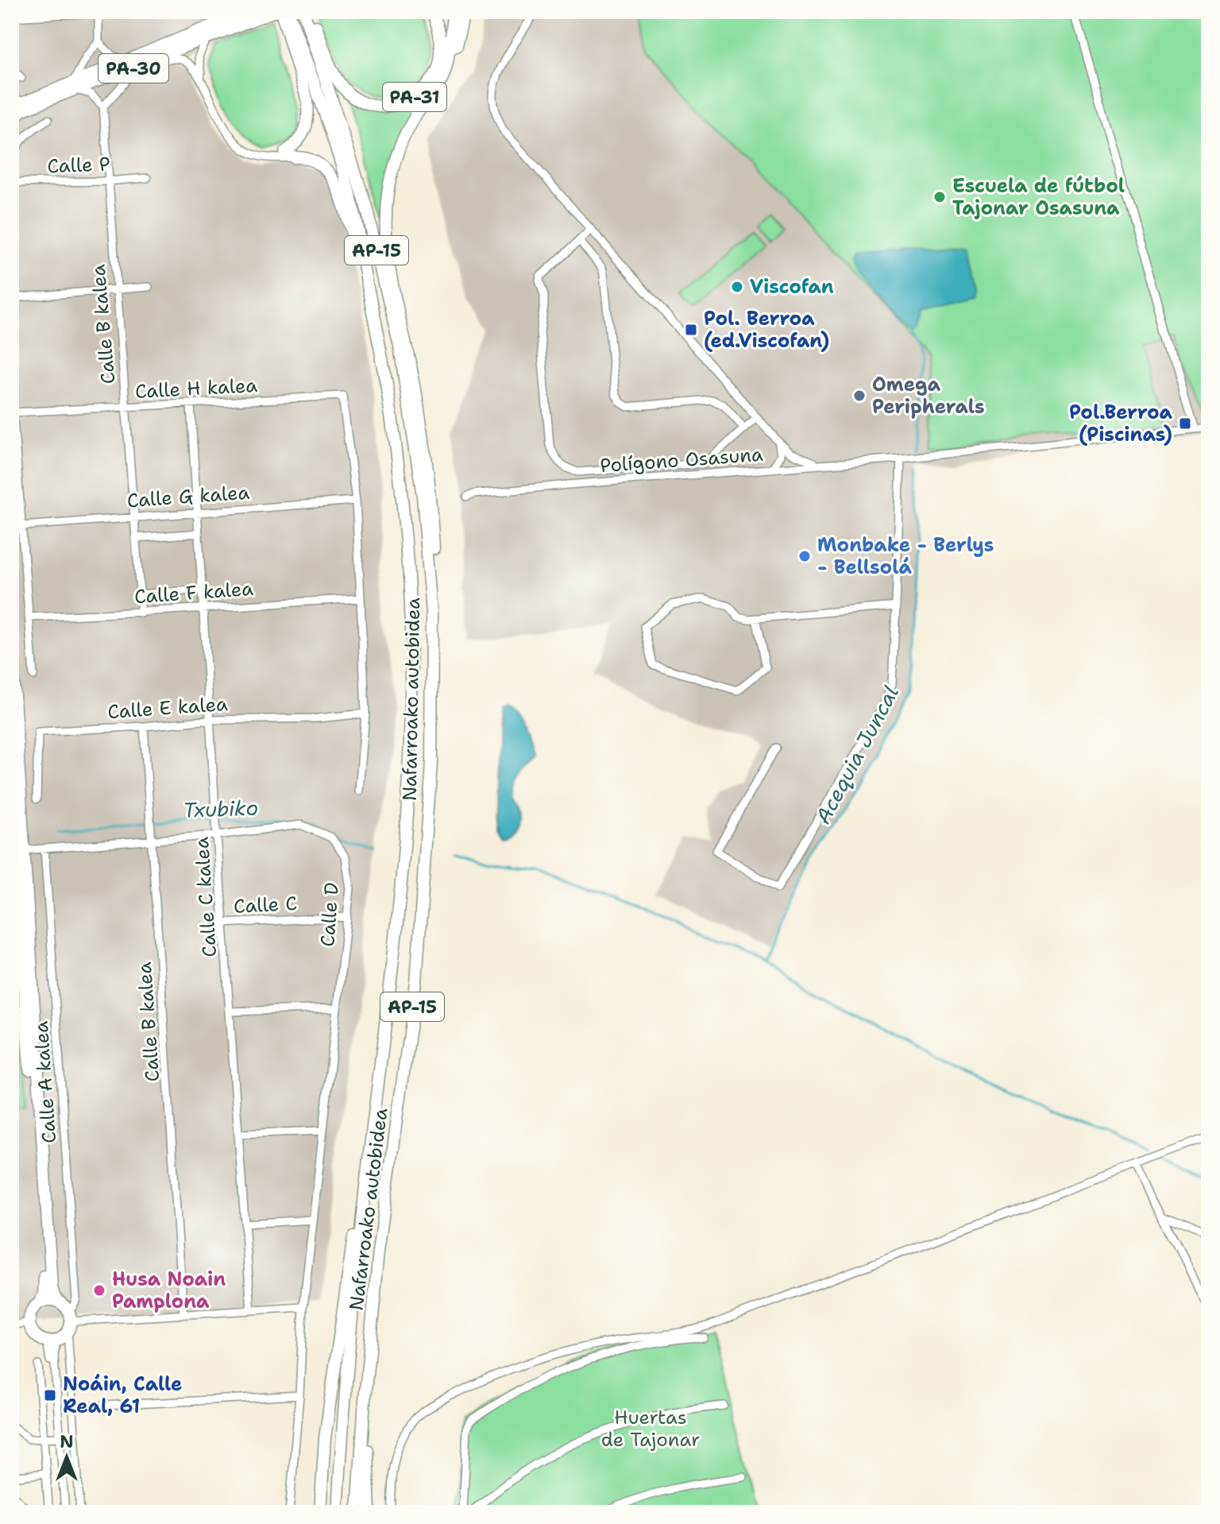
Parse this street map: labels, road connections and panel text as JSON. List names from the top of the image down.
{
  "streets": {
    "highway": [
      "PA-30",
      "PA-31",
      "AP-15",
      "Nafarroako autobidea"
    ],
    "street": [
      "Calle P",
      "Calle B kalea",
      "Calle H kalea",
      "Polígono Osasuna",
      "Calle G kalea",
      "Calle F kalea",
      "Calle E kalea",
      "Calle C kalea",
      "Calle C",
      "Calle D",
      "Calle A kalea"
    ]
  },
  "crossings": [
    ["Calle P", "Calle B kalea"],
    ["AP-15", "Nafarroako autobidea"],
    ["Calle B kalea", "Calle H kalea"],
    ["Calle B kalea", "Calle G kalea"],
    ["Calle B kalea", "Calle F kalea"],
    ["Calle B kalea", "Calle E kalea"],
    ["Calle B kalea", "Calle D"],
    ["Calle H kalea", "Calle G kalea"],
    ["Calle H kalea", "Calle C kalea"],
    ["Calle G kalea", "Calle C kalea"],
    ["Calle F kalea", "Calle C kalea"],
    ["Calle E kalea", "Calle C kalea"],
    ["Calle C kalea", "Calle C"],
    ["Calle C kalea", "Calle D"],
    ["Calle C", "Calle D"],
    ["Calle D", "Calle A kalea"]
  ],
  "water": ["Acequia Juncal", "Txubiko"],
  "parks": ["Huertas de Tajonar"],
  "places": {
    "other": [
      "Escuela de fútbol Tajonar Osasuna",
      "Viscofan",
      "Omega Peripherals",
      "Monbake - Berlys - Bellsolá",
      "Husa Noain Pamplona"
    ],
    "transit": ["Pol. Berroa (ed.Viscofan)", "Pol.Berroa (Piscinas)", "Noáin, Calle Real, 61"]
  },
  "north": "top"
}
